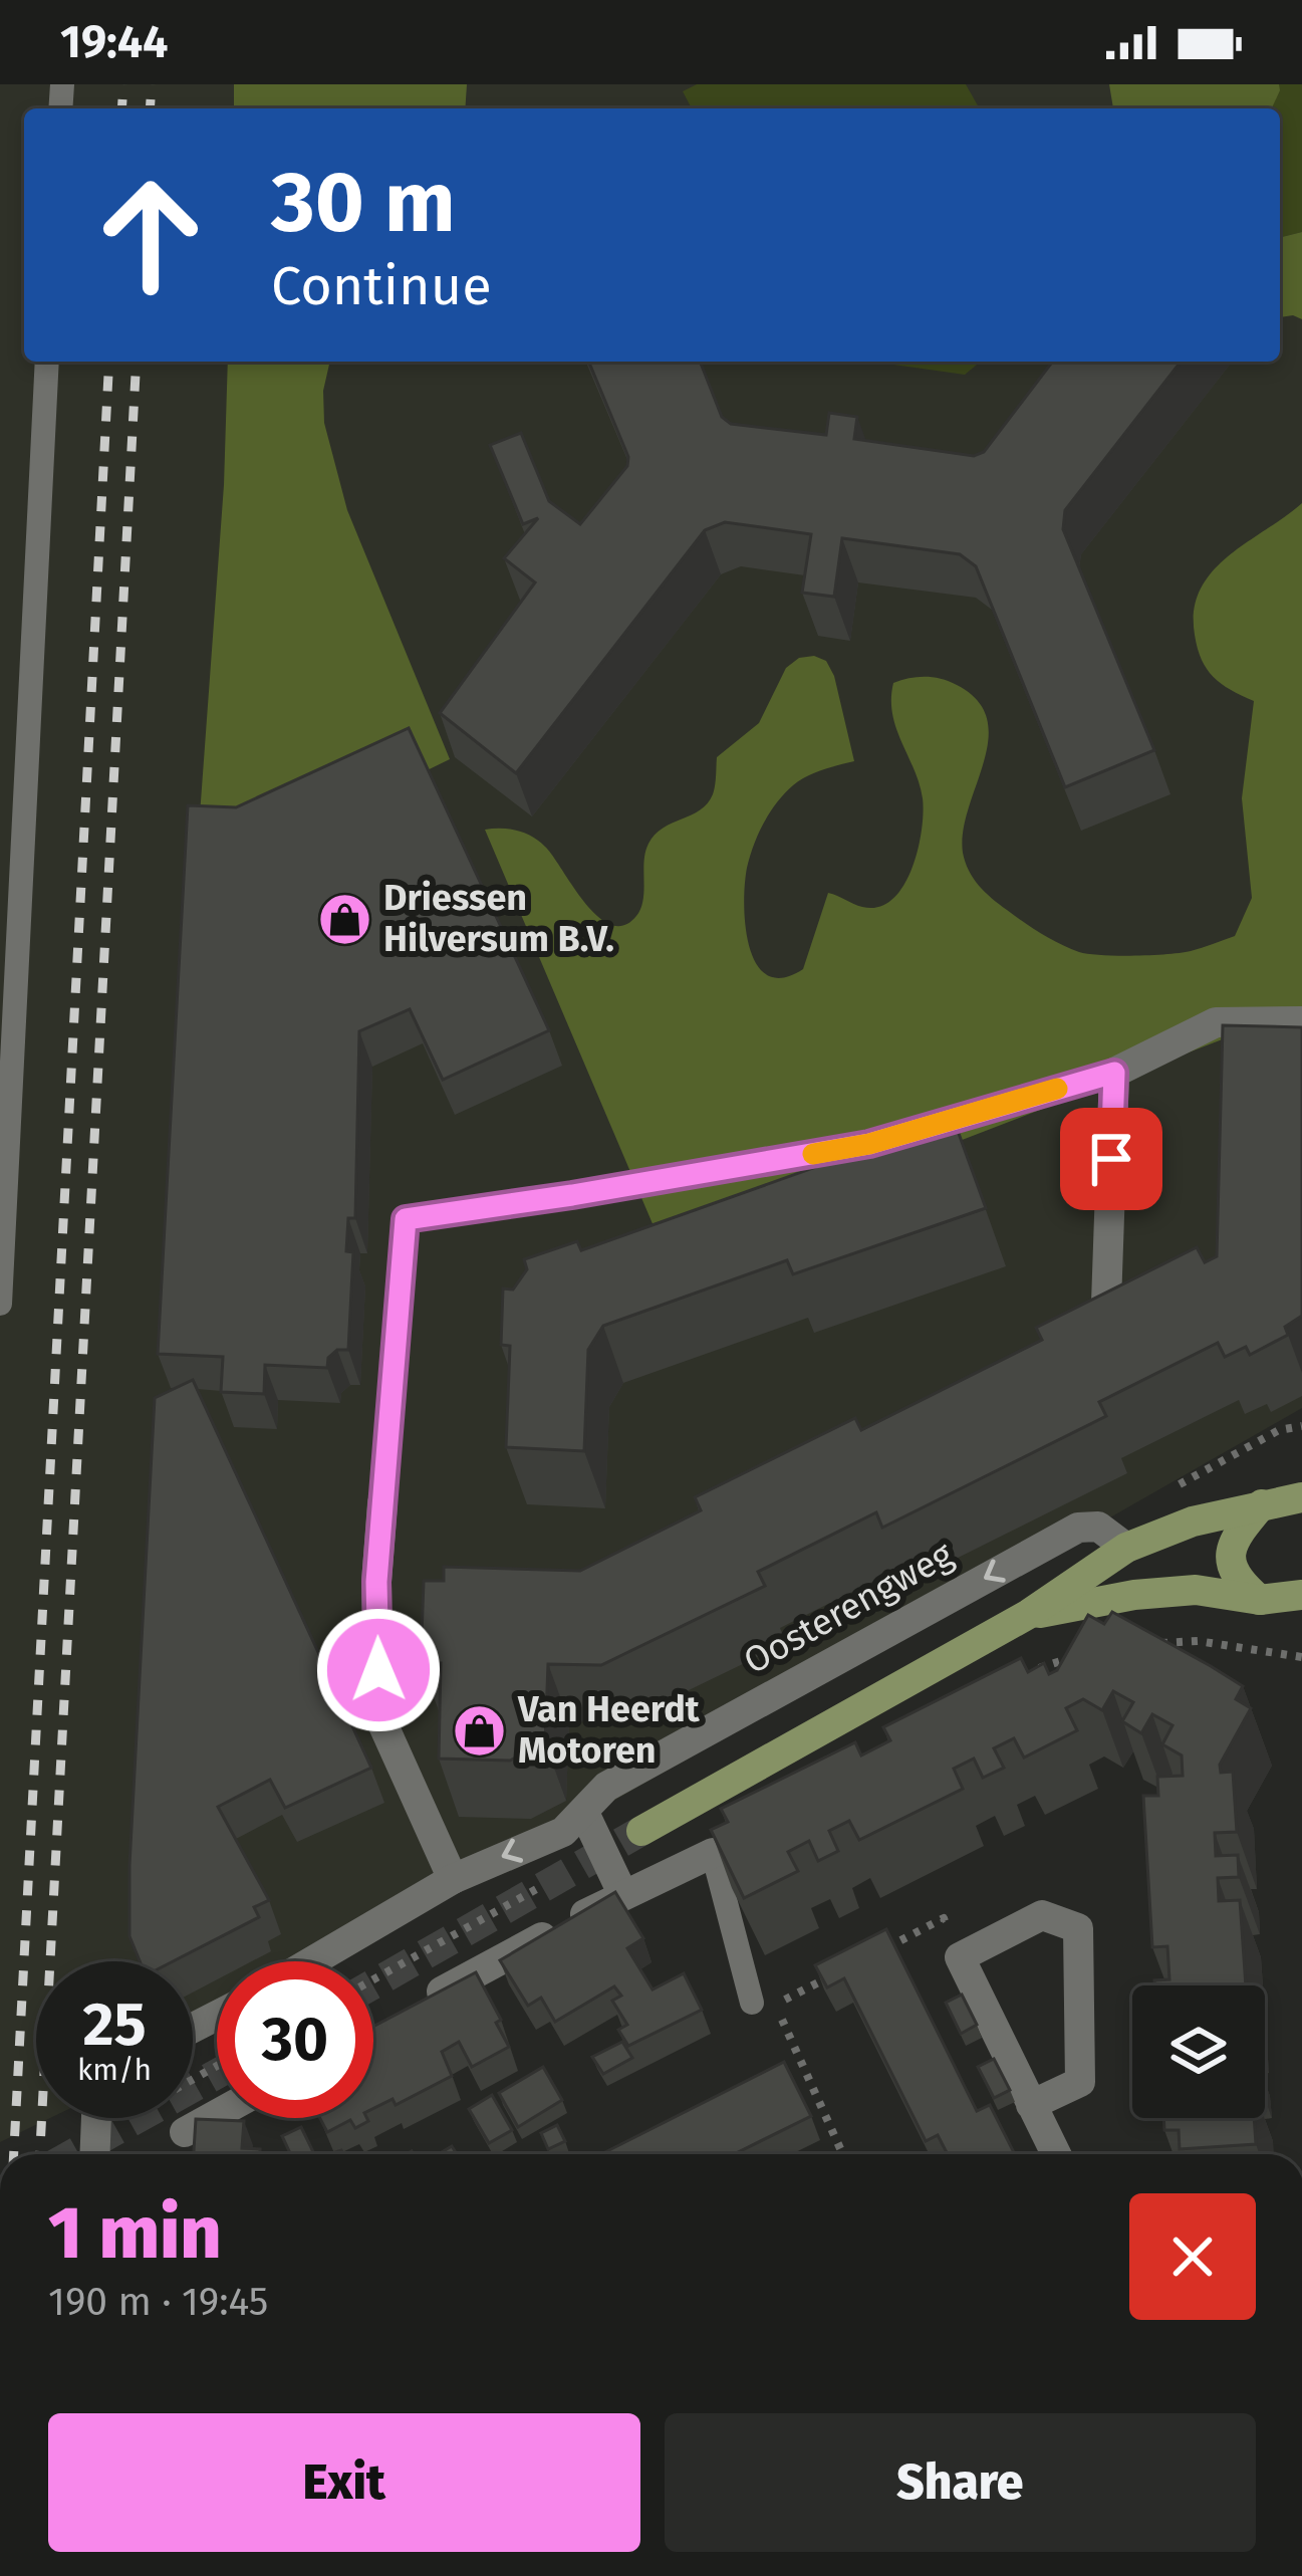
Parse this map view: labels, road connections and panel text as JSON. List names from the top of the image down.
{
  "streets": {
    "street": ["Oosterengweg"]
  },
  "places": {
    "shop": ["Driessen Hilversum B.V.", "Van Heerdt Motoren"]
  },
  "page": {
    "status": "19:44",
    "turn": ["30 m", "Continue"],
    "speed": "25 km/h",
    "limit": "30",
    "heading": ["1 min", "190 m · 19:45"],
    "buttons": ["Exit", "Share"]
  }
}
